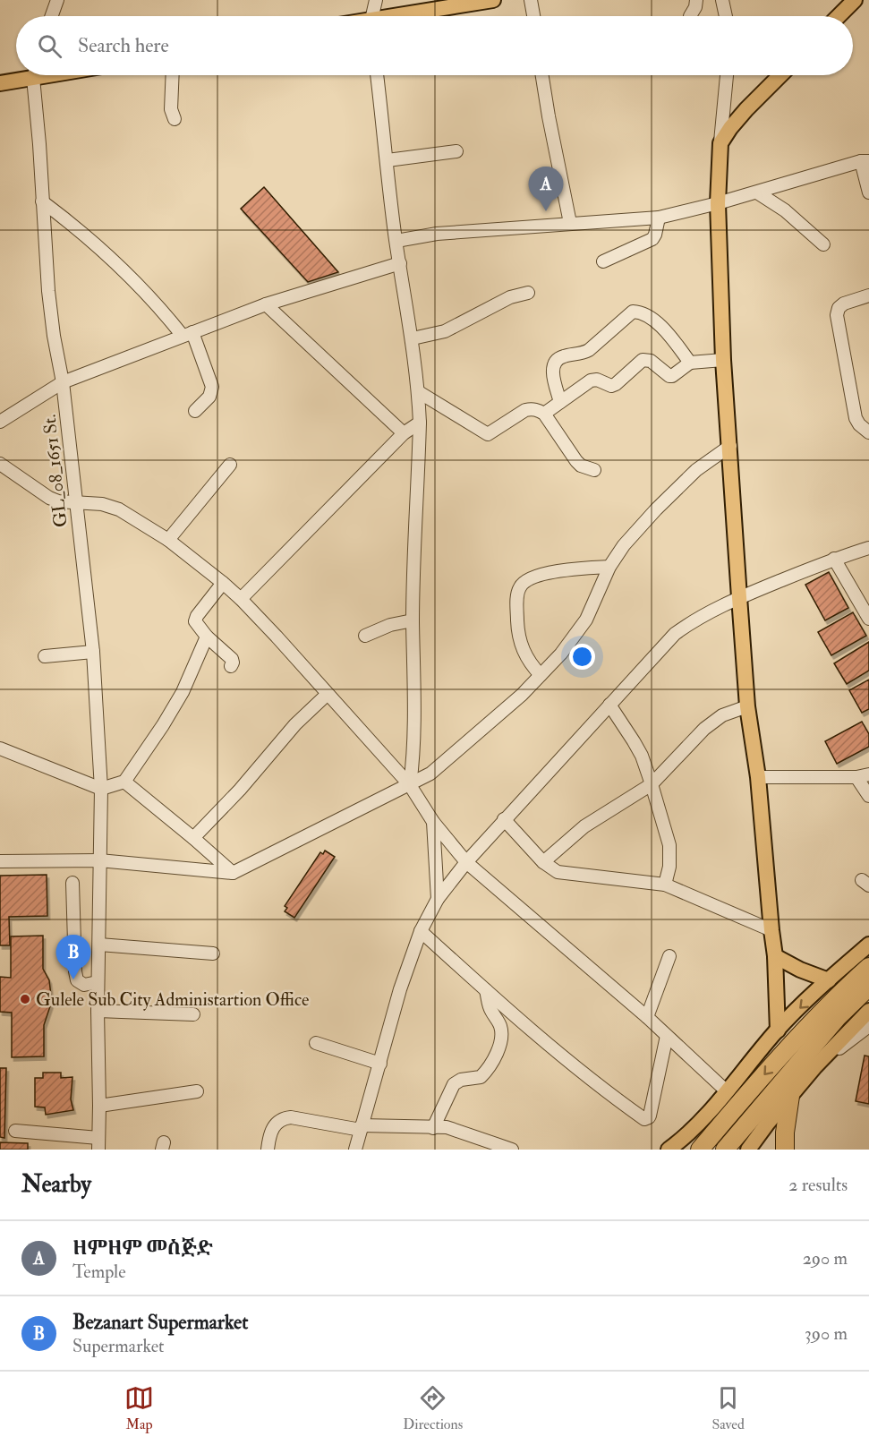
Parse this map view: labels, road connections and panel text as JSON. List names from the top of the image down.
{
  "streets": {
    "street": ["GL_08_1651 St."]
  },
  "places": ["Gulele Sub City Administartion Office"],
  "page": {
    "search": "Search here",
    "pins": ["A", "B"],
    "heading": ["Nearby", "2 results"],
    "list": [
      {
        "mark": "A",
        "name": "ዘምዘም መስጅድ",
        "note": "Temple",
        "value": "290 m"
      },
      {
        "mark": "B",
        "name": "Bezanart Supermarket",
        "note": "Supermarket",
        "value": "390 m"
      }
    ],
    "nav": ["Map", "Directions", "Saved"]
  }
}
